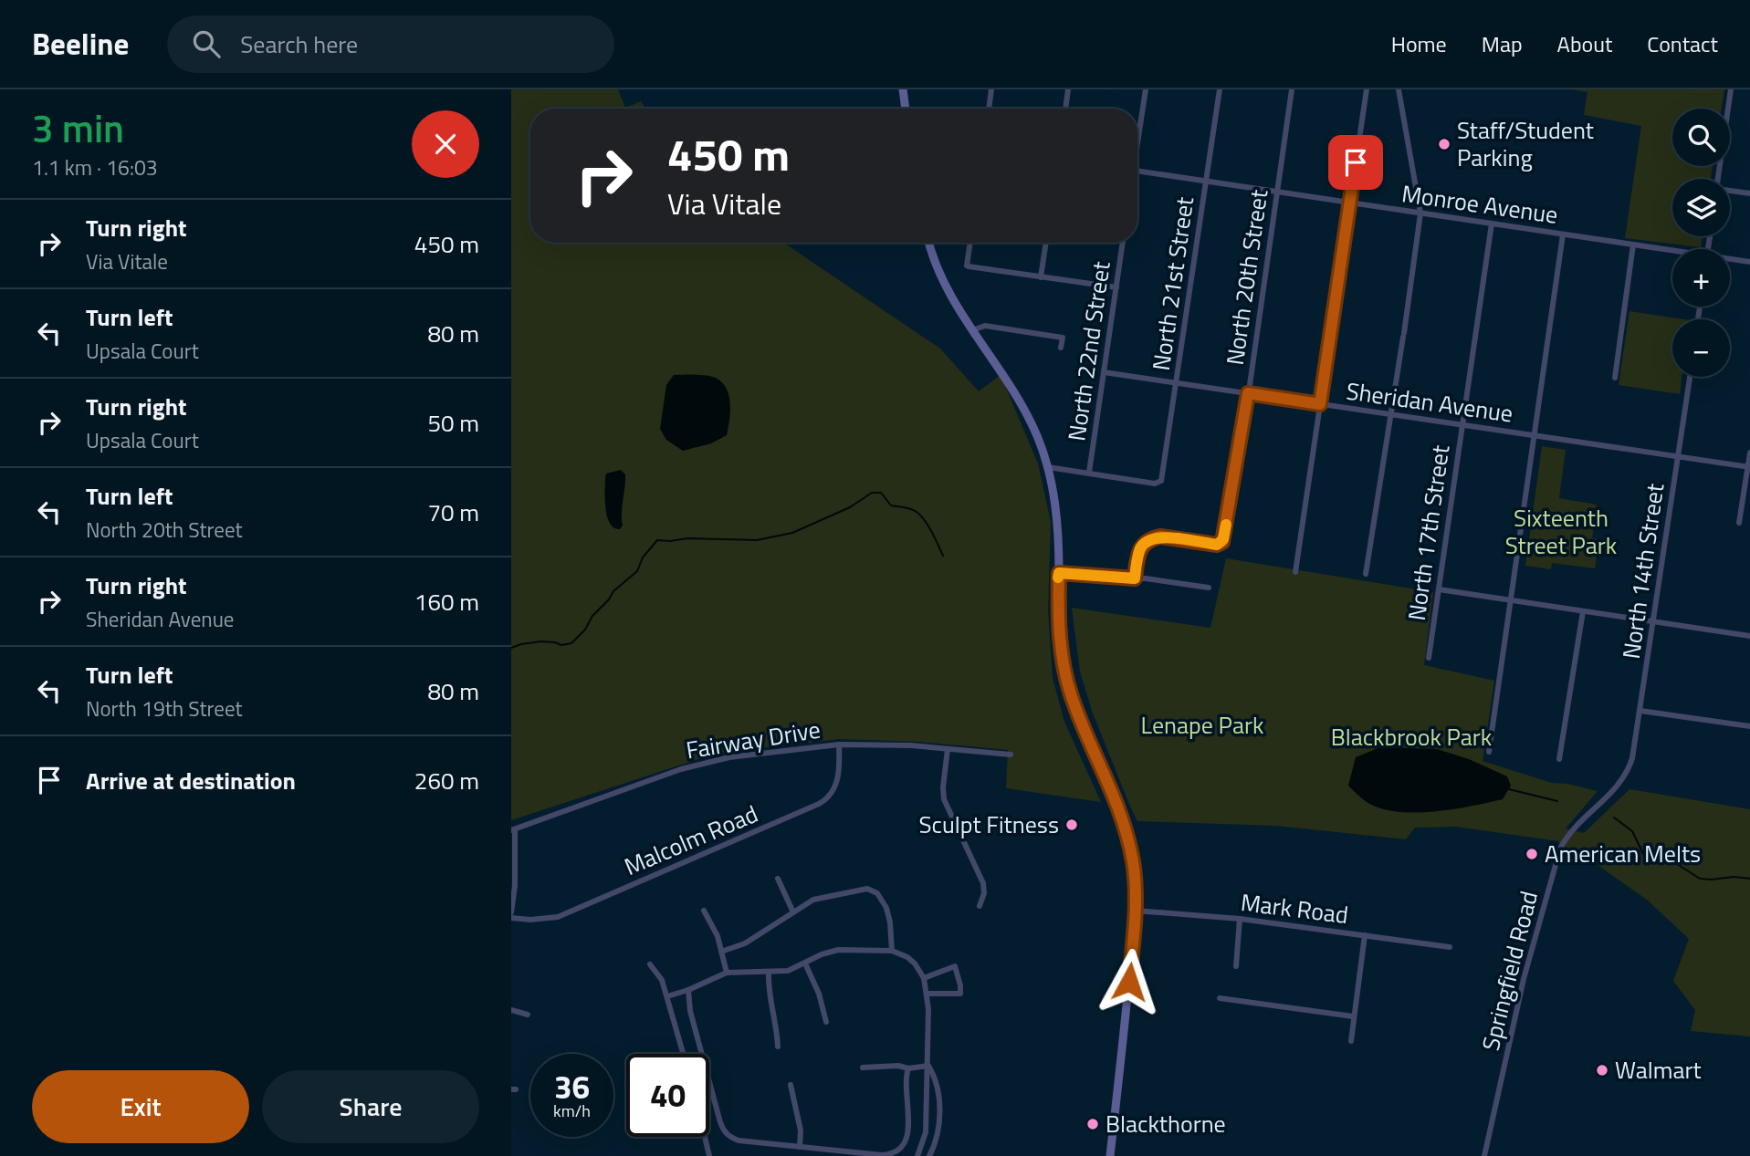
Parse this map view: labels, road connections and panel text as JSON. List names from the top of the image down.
{
  "streets": {
    "street": [
      "Monroe Avenue",
      "North 20th Street",
      "North 21st Street",
      "North 22nd Street",
      "Sheridan Avenue",
      "North 17th Street",
      "North 14th Street",
      "Fairway Drive",
      "Malcolm Road",
      "Mark Road",
      "Springfield Road"
    ]
  },
  "crossings": [
    ["Monroe Avenue", "North 20th Street"],
    ["Monroe Avenue", "North 21st Street"],
    ["Monroe Avenue", "North 17th Street"],
    ["North 20th Street", "Sheridan Avenue"],
    ["North 21st Street", "North 22nd Street"],
    ["North 21st Street", "Sheridan Avenue"],
    ["North 22nd Street", "Sheridan Avenue"],
    ["Sheridan Avenue", "North 17th Street"],
    ["Sheridan Avenue", "North 14th Street"],
    ["North 14th Street", "Springfield Road"],
    ["Fairway Drive", "Malcolm Road"]
  ],
  "parks": ["Sixteenth Street Park", "Lenape Park", "Blackbrook Park"],
  "places": [
    "Staff/Student Parking",
    "Sculpt Fitness",
    "American Melts",
    "Walmart",
    "Blackthorne"
  ],
  "page": {
    "header": "Beeline",
    "search": "Search here",
    "nav": [
      "Home",
      "Map",
      "About",
      "Contact"
    ],
    "heading": ["3 min", "1.1 km · 16:03"],
    "map_buttons": ["+", "−"],
    "turn": ["450 m", "Via Vitale"],
    "list": [
      {
        "name": "Turn right",
        "note": "Via Vitale",
        "value": "450 m"
      },
      {
        "name": "Turn left",
        "note": "Upsala Court",
        "value": "80 m"
      },
      {
        "name": "Turn right",
        "note": "Upsala Court",
        "value": "50 m"
      },
      {
        "name": "Turn left",
        "note": "North 20th Street",
        "value": "70 m"
      },
      {
        "name": "Turn right",
        "note": "Sheridan Avenue",
        "value": "160 m"
      },
      {
        "name": "Turn left",
        "note": "North 19th Street",
        "value": "80 m"
      },
      {
        "name": "Arrive at destination",
        "value": "260 m"
      }
    ],
    "speed": "36 km/h",
    "limit": "40",
    "buttons": ["Exit", "Share"]
  }
}
